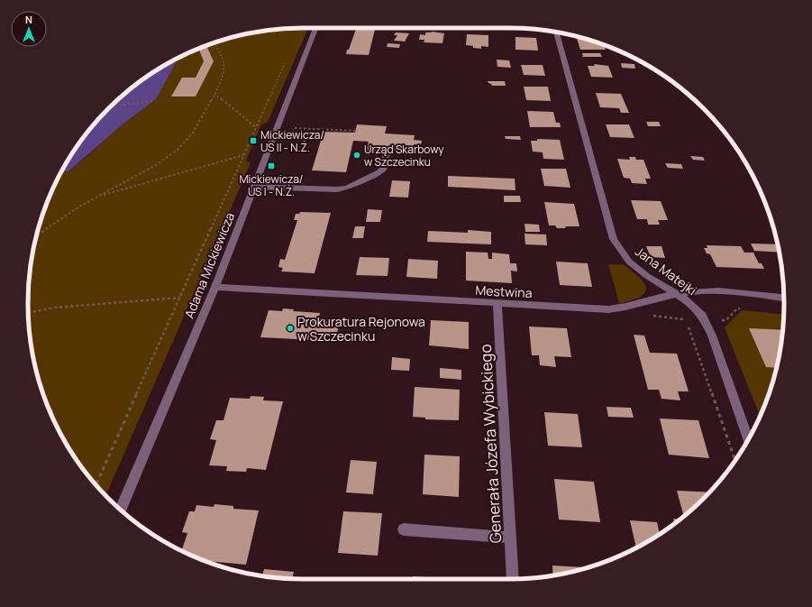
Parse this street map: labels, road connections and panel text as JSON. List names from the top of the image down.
{
  "streets": {
    "street": [
      "Adama Mickiewicza",
      "Jana Matejki",
      "Mestwina",
      "Generała Józefa Wybickiego"
    ]
  },
  "crossings": [
    ["Adama Mickiewicza", "Mestwina"],
    ["Jana Matejki", "Mestwina"],
    ["Mestwina", "Generała Józefa Wybickiego"]
  ],
  "places": {
    "transit": ["Mickiewicza/ US II - N.Ż.", "Mickiewicza/ US I - N.Ż."],
    "other": ["Urząd Skarbowy w Szczecinku", "Prokuratura Rejonowa w Szczecinku"]
  },
  "north": "top"
}
